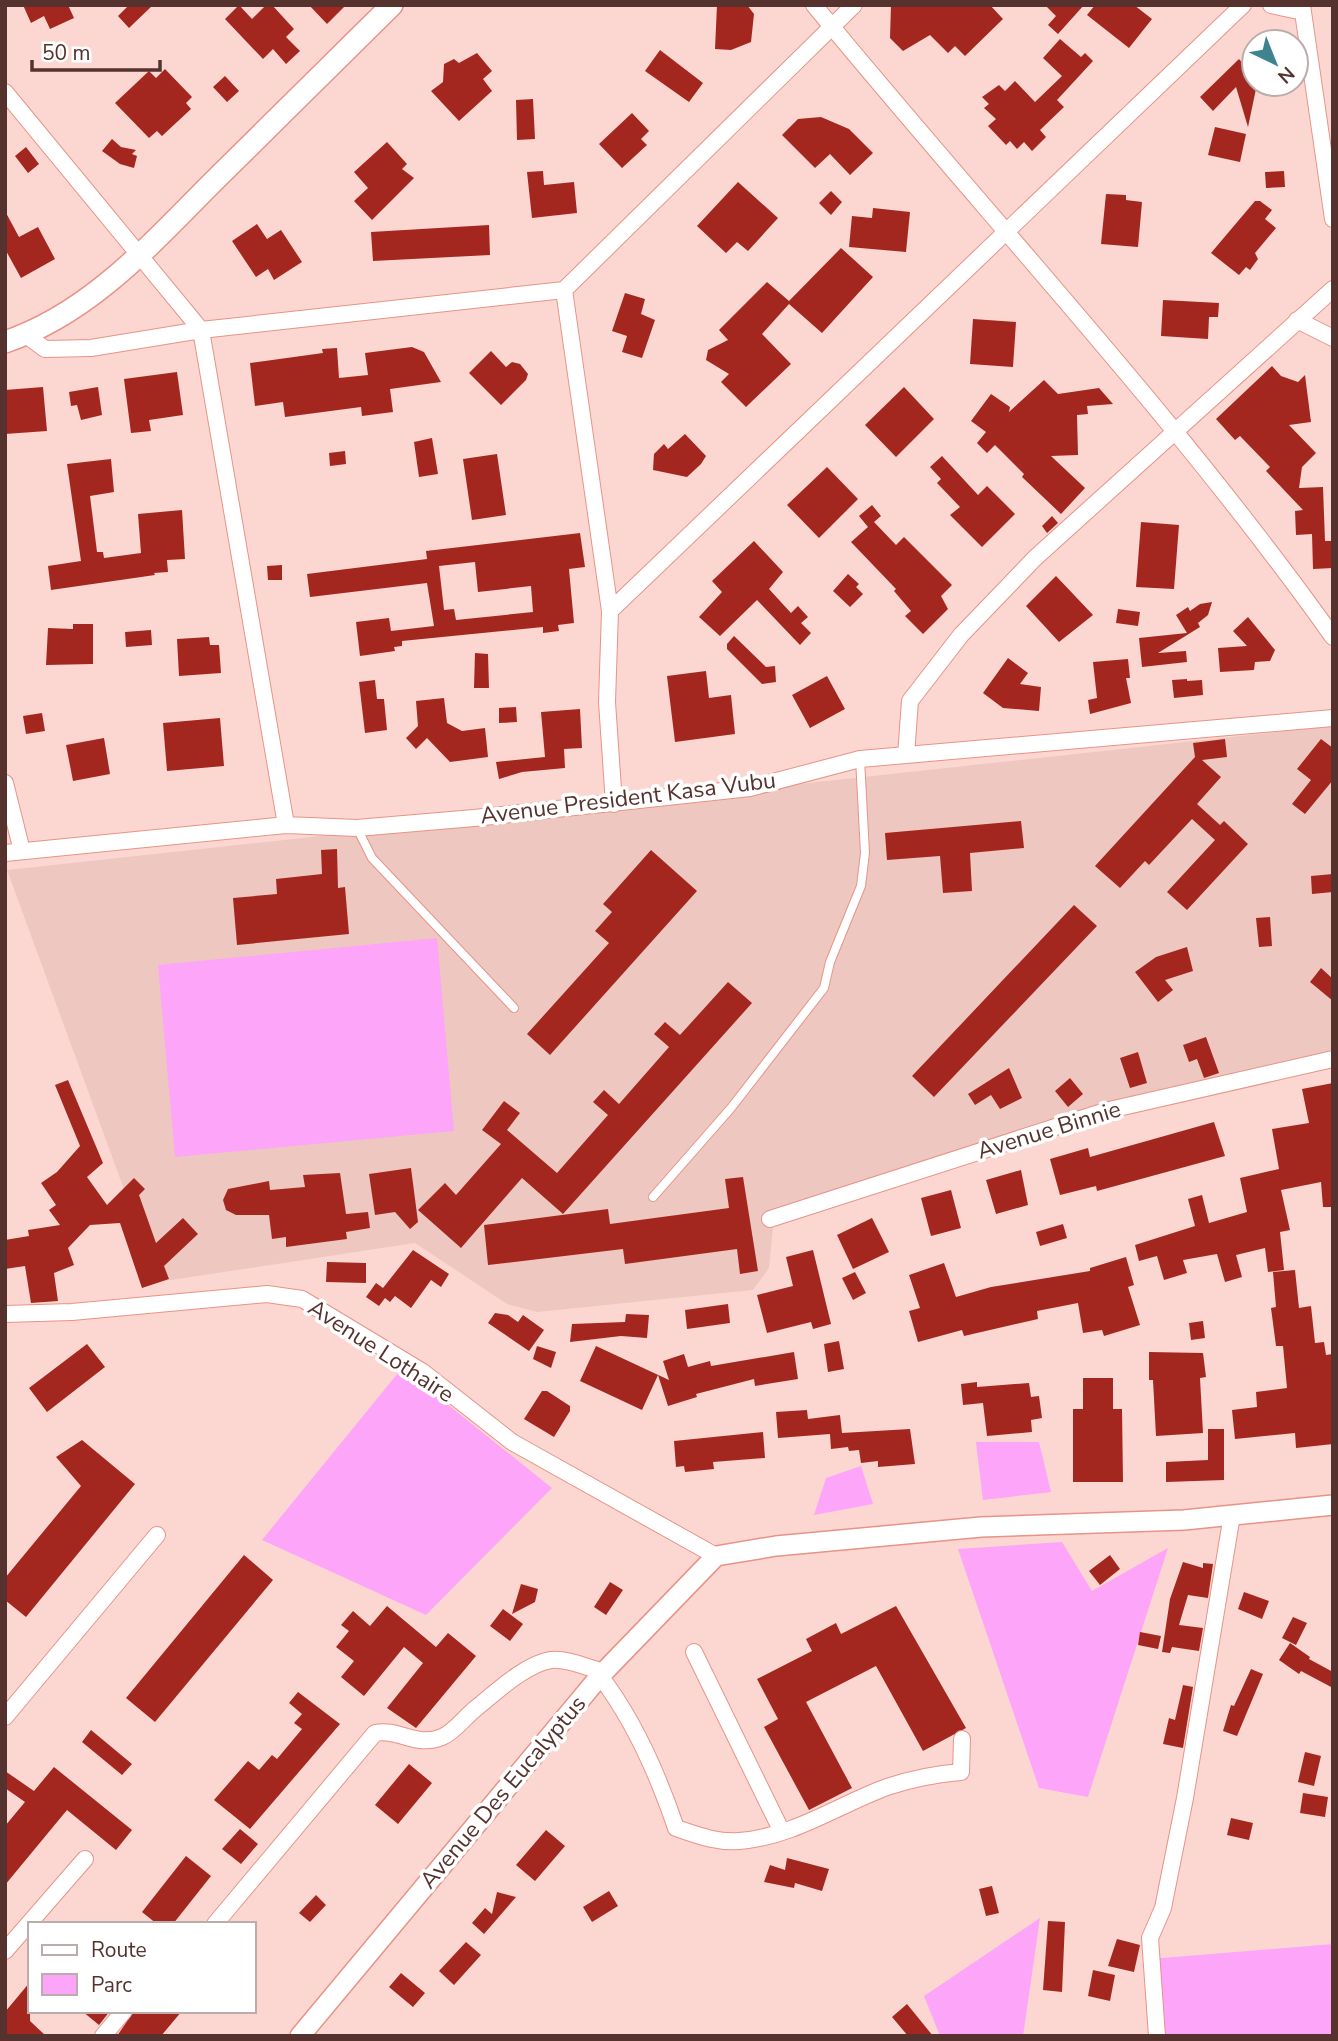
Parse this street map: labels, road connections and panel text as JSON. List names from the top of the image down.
{
  "streets": {
    "street": [
      "Avenue President Kasa Vubu",
      "Avenue Binnie",
      "Avenue Lothaire",
      "Avenue Des Eucalyptus"
    ]
  },
  "crossings": [
    ["Avenue Lothaire", "Avenue Des Eucalyptus"]
  ],
  "legend": ["Route", "Parc"],
  "scale_bar": "50 m",
  "north": "bottom right"
}
